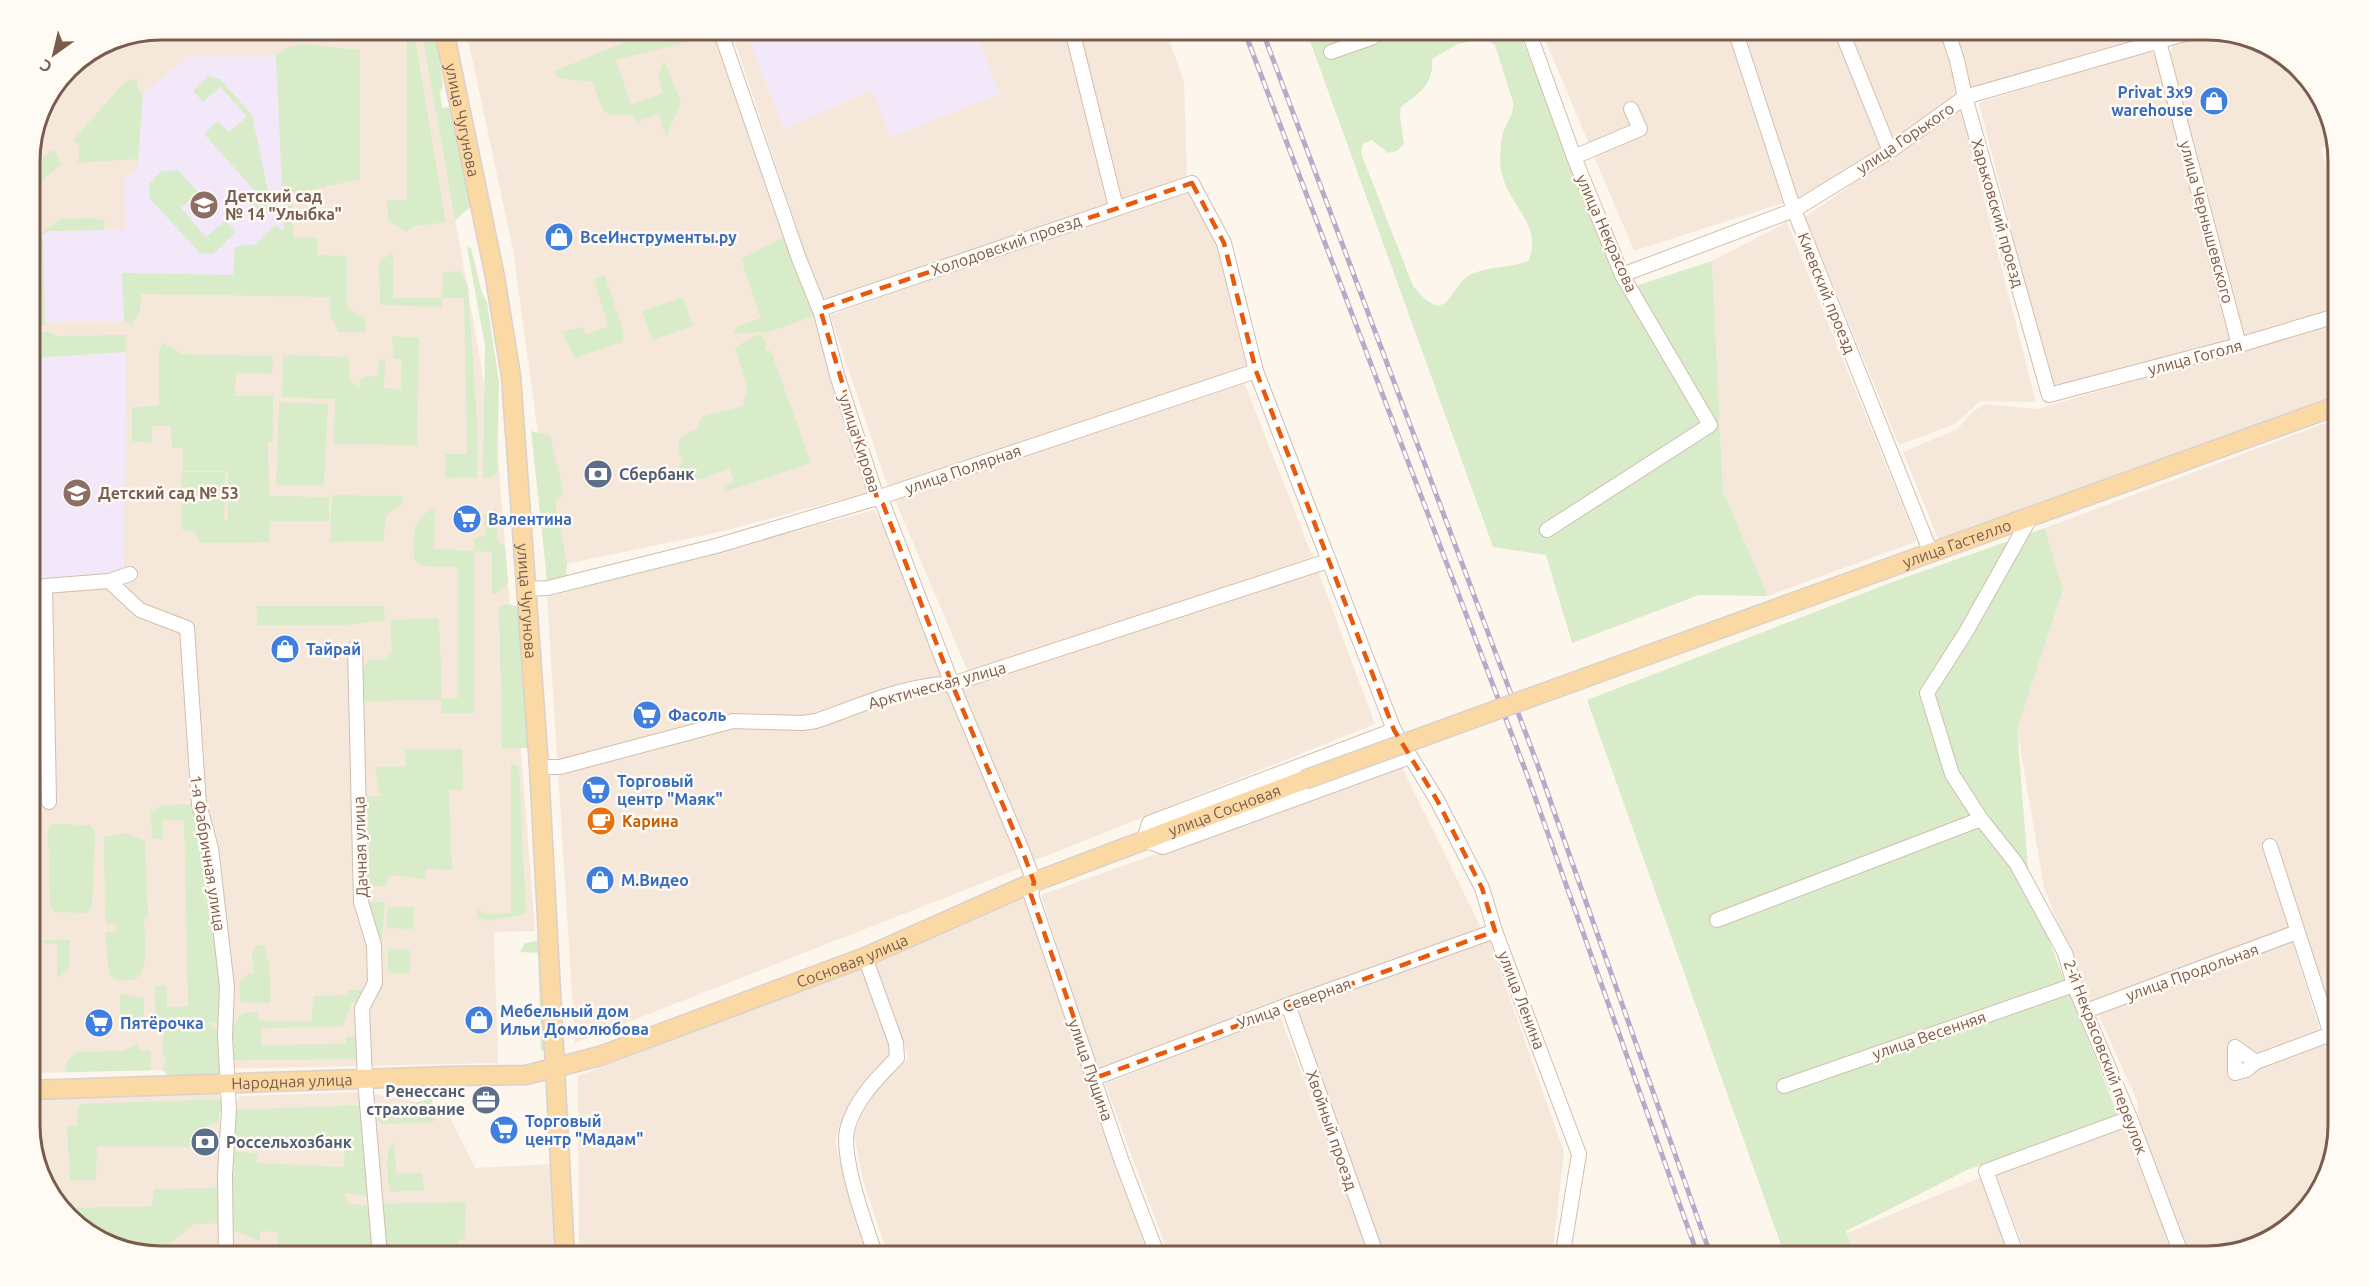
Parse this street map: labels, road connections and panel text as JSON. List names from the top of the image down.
{
  "streets": {
    "main road": [
      "улица Чугунова",
      "улица Гастелло",
      "улица Сосновая",
      "Сосновая улица",
      "Народная улица"
    ],
    "street": [
      "улица Горького",
      "Харьковский проезд",
      "улица Чернышевского",
      "улица Некрасова",
      "Холодовский проезд",
      "Киевский проезд",
      "улица Гоголя",
      "улица Кирова",
      "улица Полярная",
      "Арктическая улица",
      "Дачная улица",
      "1-я Фабричная улица",
      "улица Продольная",
      "улица Ленина",
      "Улица Северная",
      "улица Весенняя",
      "2-й Некрасовский переулок",
      "улица Пущина",
      "Хвойный проезд"
    ]
  },
  "crossings": [
    ["улица Чугунова", "улица Полярная"],
    ["улица Чугунова", "Арктическая улица"],
    ["улица Чугунова", "Сосновая улица"],
    ["улица Чугунова", "Народная улица"],
    ["улица Горького", "Харьковский проезд"],
    ["улица Горького", "улица Некрасова"],
    ["улица Горького", "Киевский проезд"],
    ["Харьковский проезд", "улица Гоголя"],
    ["улица Чернышевского", "улица Гоголя"],
    ["Холодовский проезд", "улица Кирова"],
    ["Холодовский проезд", "улица Ленина"],
    ["Киевский проезд", "улица Гастелло"],
    ["улица Кирова", "улица Полярная"],
    ["улица Кирова", "Арктическая улица"],
    ["улица Кирова", "Сосновая улица"],
    ["улица Кирова", "улица Пущина"],
    ["улица Полярная", "улица Ленина"],
    ["улица Гастелло", "улица Сосновая"],
    ["Арктическая улица", "улица Ленина"],
    ["улица Сосновая", "Сосновая улица"],
    ["Дачная улица", "Народная улица"],
    ["1-я Фабричная улица", "Народная улица"],
    ["Сосновая улица", "улица Пущина"],
    ["Сосновая улица", "Народная улица"],
    ["улица Продольная", "2-й Некрасовский переулок"],
    ["улица Ленина", "Улица Северная"],
    ["Улица Северная", "улица Пущина"],
    ["Улица Северная", "Хвойный проезд"],
    ["улица Весенняя", "2-й Некрасовский переулок"]
  ],
  "places": {
    "shop": [
      "Privat 3x9 warehouse",
      "ВсеИнструменты.ру",
      "Тайрай",
      "М.Видео",
      "Мебельный дом Ильи Домолюбова"
    ],
    "school or university": ["Детский сад № 14 \"Улыбка\"", "Детский сад № 53"],
    "bank": ["Сбербанк", "Россельхозбанк"],
    "supermarket": [
      "Валентина",
      "Фасоль",
      "Торговый центр \"Маяк\"",
      "Пятёрочка",
      "Торговый центр \"Мадам\""
    ],
    "cafe": ["Карина"],
    "office": ["Ренессанс страхование"]
  },
  "north": "bottom left"
}
